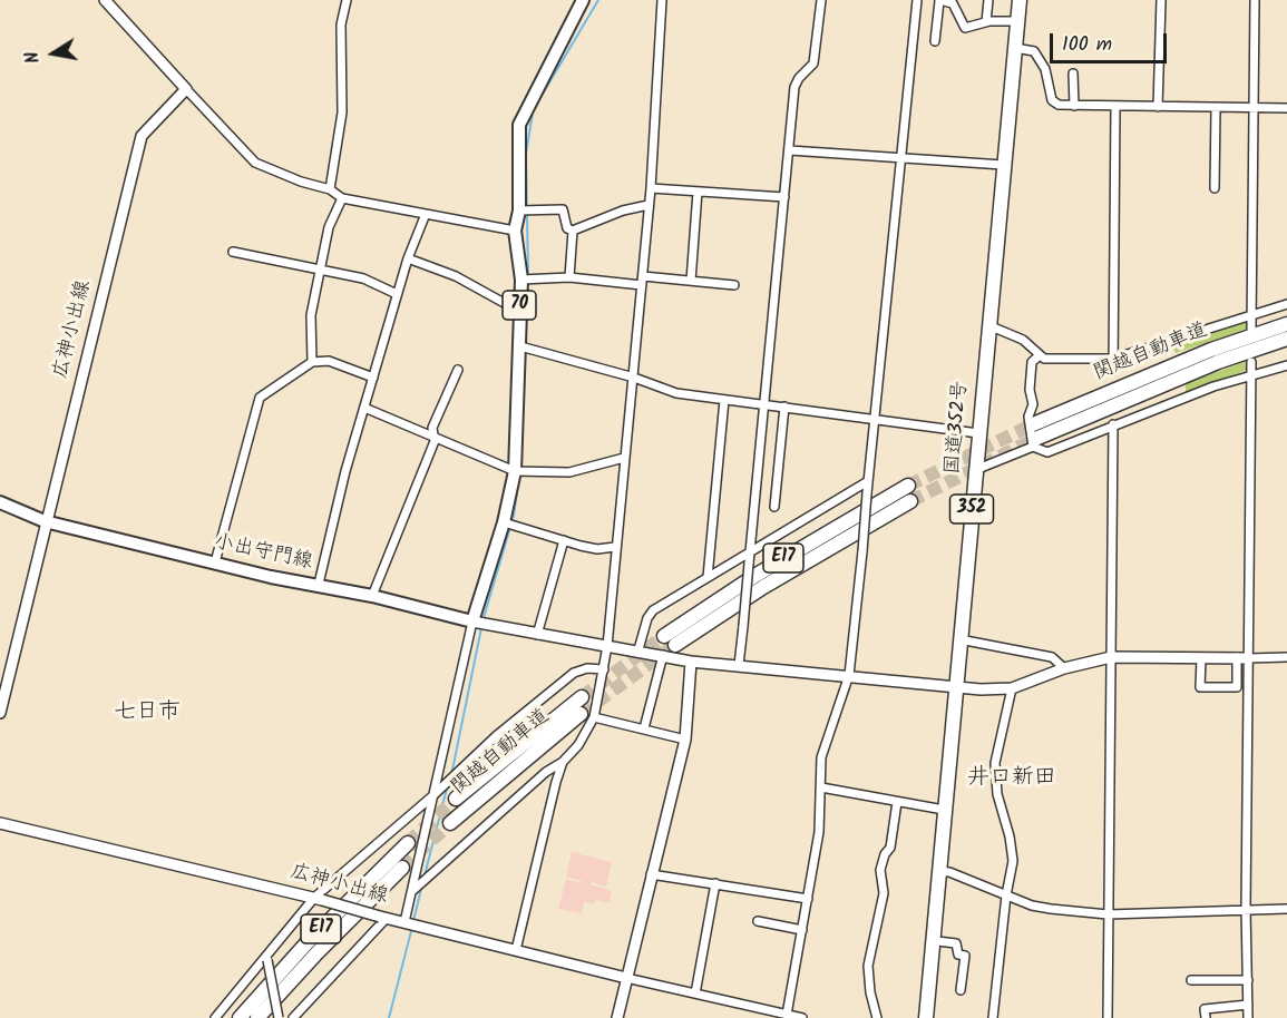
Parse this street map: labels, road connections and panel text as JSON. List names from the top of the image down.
{
  "streets": {
    "highway": [
      "関越自動車道",
      "国道352号",
      "352",
      "E17"
    ],
    "main road": ["70", "広神小出線", "小出守門線"]
  },
  "crossings": [
    ["70", "小出守門線"],
    ["広神小出線", "小出守門線"]
  ],
  "districts": ["七日市", "井口新田"],
  "scale_bar": "100 m",
  "north": "left"
}
